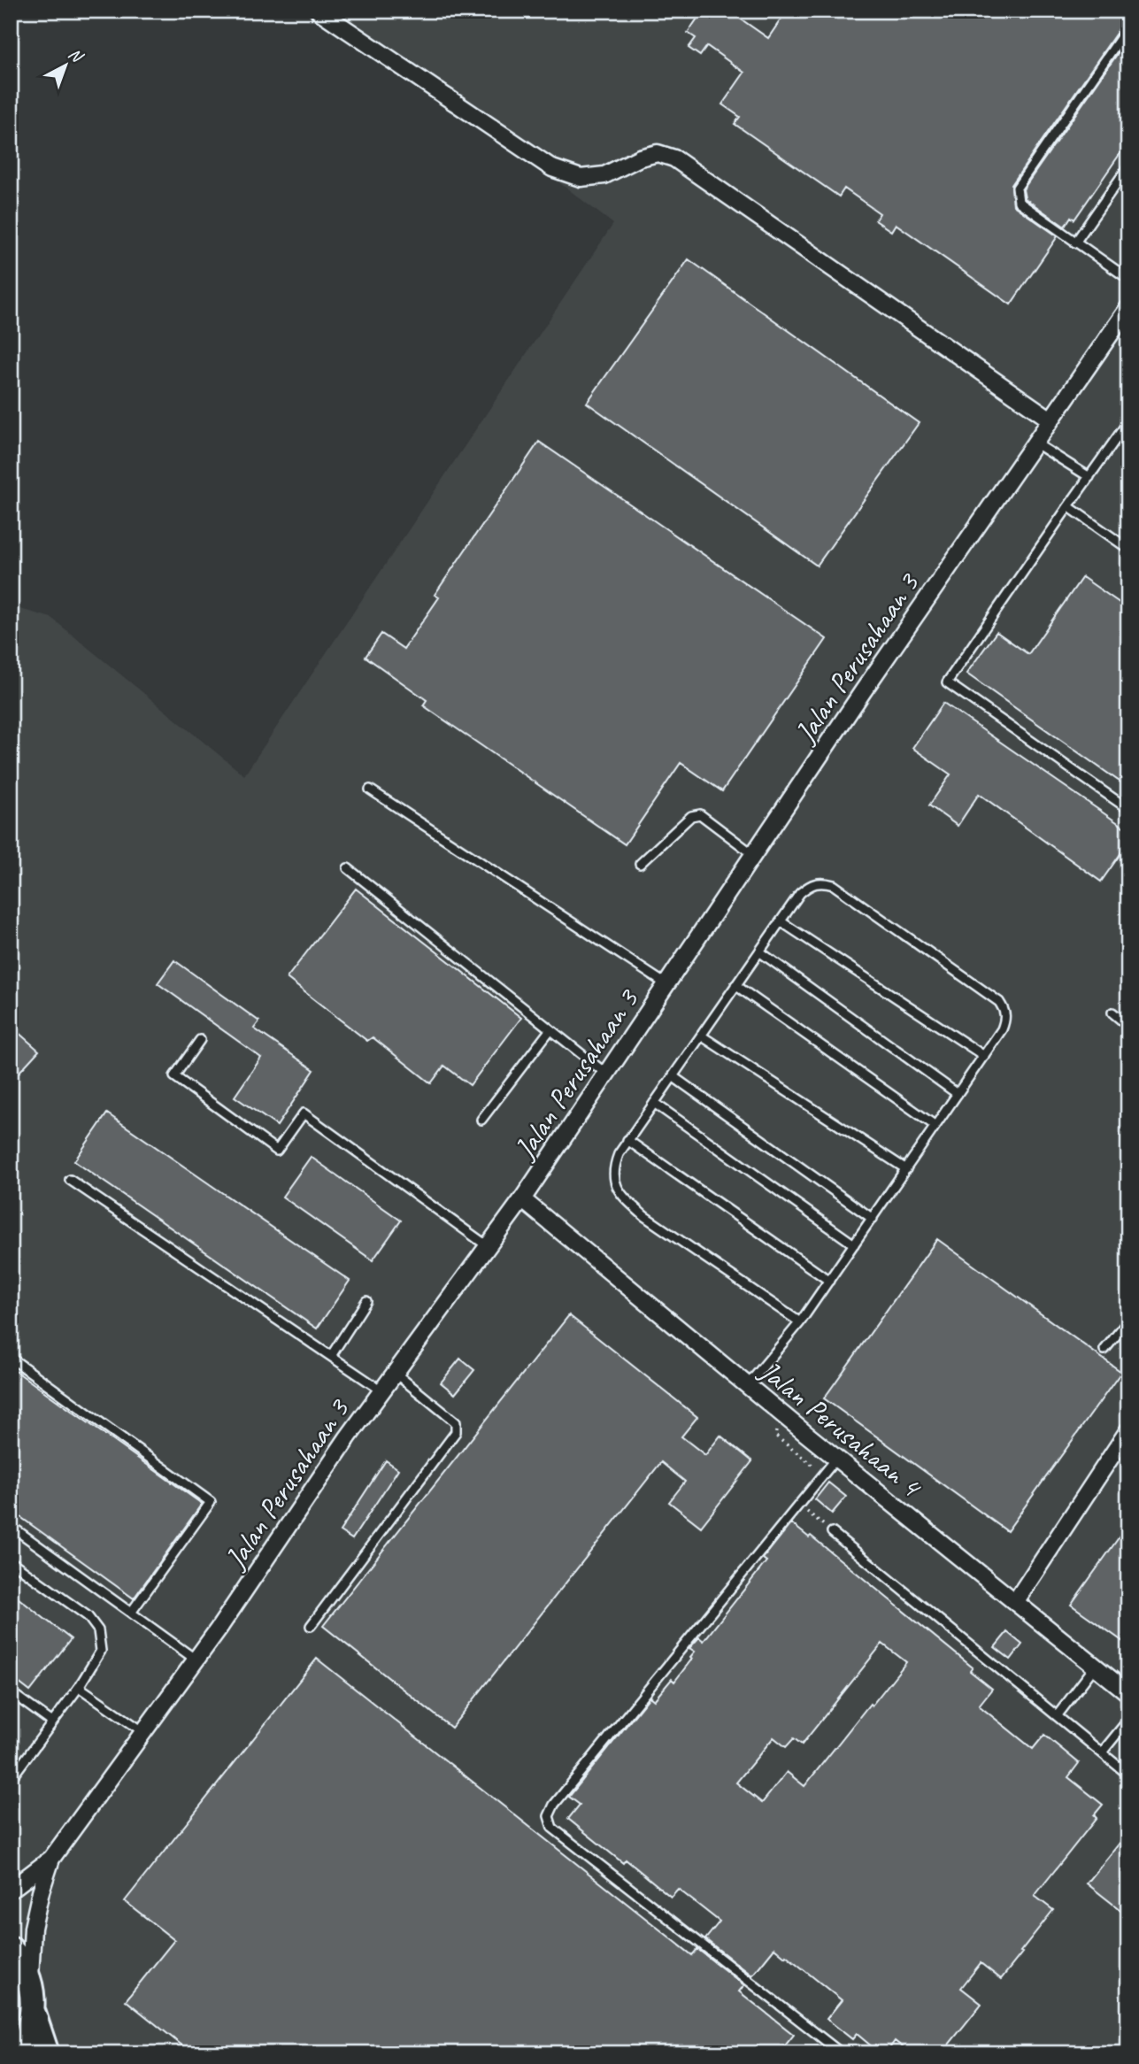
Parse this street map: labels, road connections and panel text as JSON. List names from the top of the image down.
{
  "streets": {
    "street": ["Jalan Perusahaan 3", "Jalan Perusahaan 4"]
  },
  "crossings": [
    ["Jalan Perusahaan 3", "Jalan Perusahaan 4"]
  ],
  "north": "top right"
}
